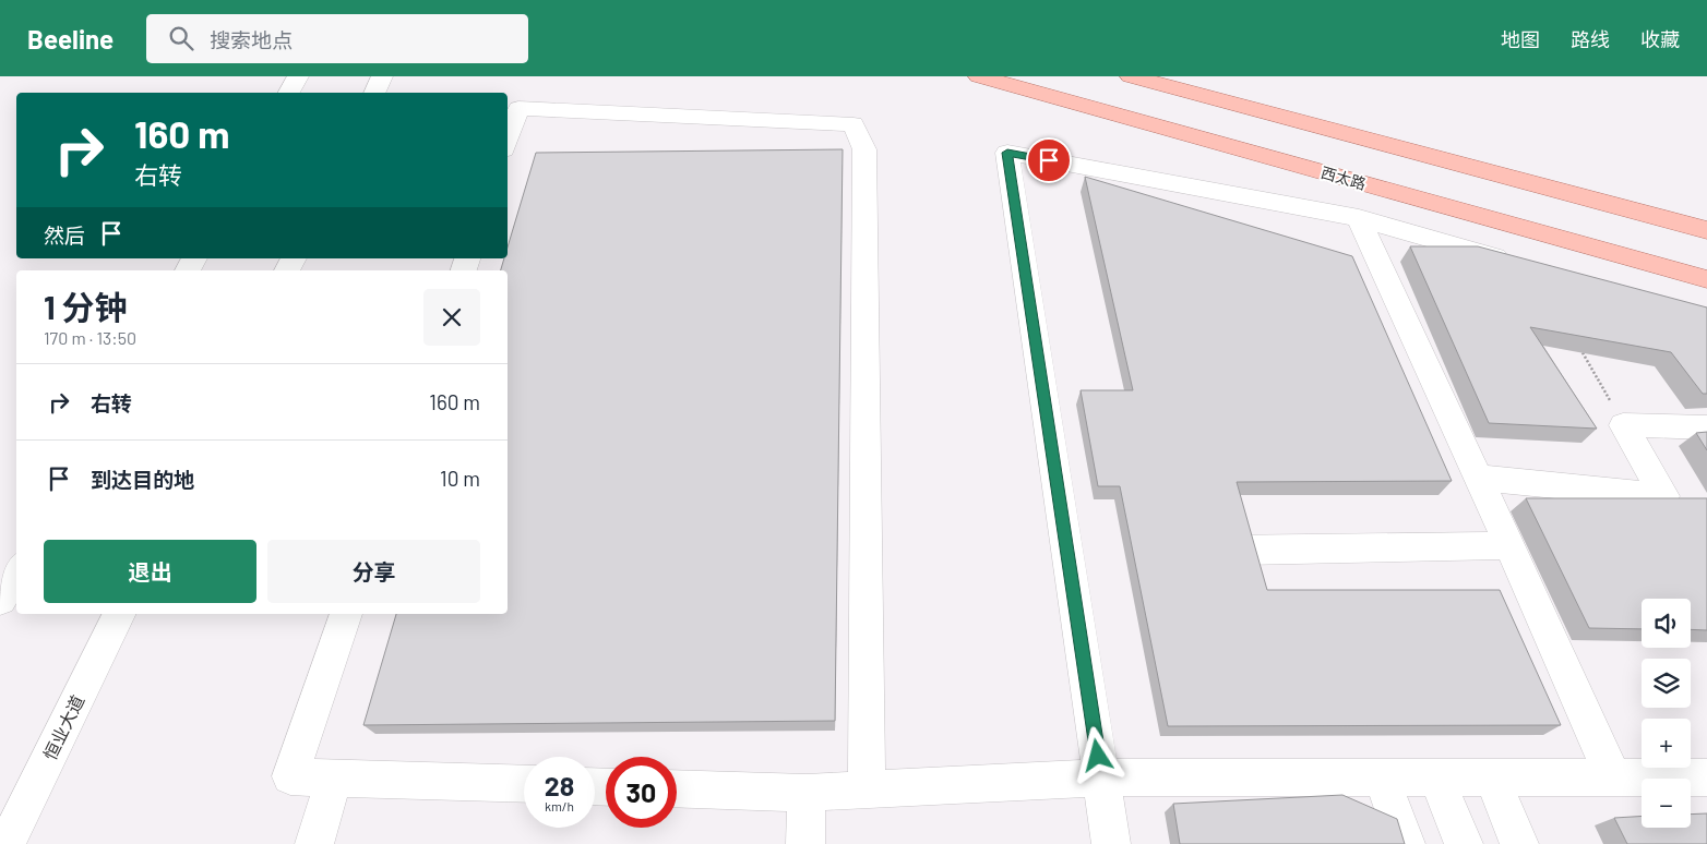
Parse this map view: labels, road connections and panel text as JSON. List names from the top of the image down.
{
  "streets": {
    "main road": ["西太路"],
    "street": ["恒业大道"]
  },
  "page": {
    "header": "Beeline",
    "search": "搜索地点",
    "nav": ["地图", "路线", "收藏"],
    "turn": ["160 m", "右转"],
    "then": "然后",
    "heading": ["1 分钟", "170 m · 13:50"],
    "list": [
      {
        "name": "右转",
        "value": "160 m"
      },
      {
        "name": "到达目的地",
        "value": "10 m"
      }
    ],
    "buttons": ["退出", "分享"],
    "map_buttons": ["+", "−"],
    "speed": "28 km/h",
    "limit": "30"
  }
}
